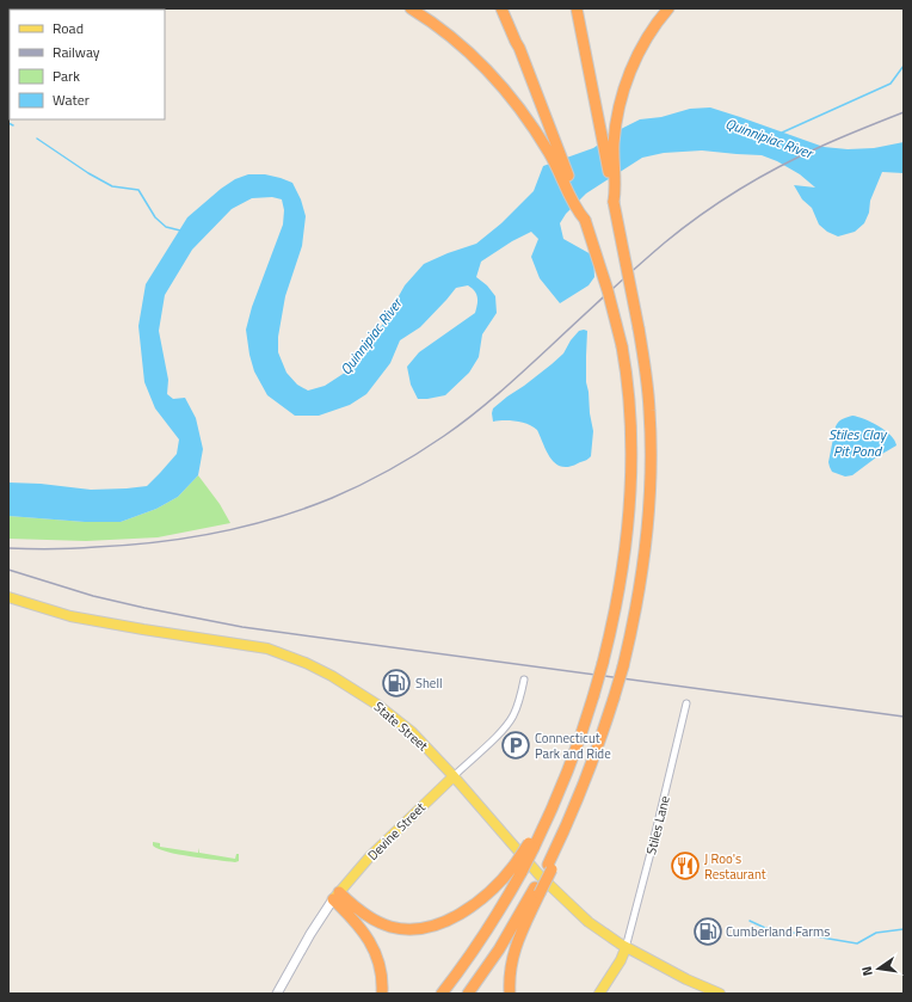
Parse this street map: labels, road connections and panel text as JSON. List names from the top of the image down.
{
  "streets": {
    "main road": ["State Street", "Devine Street"],
    "street": ["Stiles Lane"]
  },
  "crossings": [
    ["State Street", "Stiles Lane"],
    ["State Street", "Devine Street"]
  ],
  "water": ["Quinnipiac River", "Stiles Clay Pit Pond"],
  "places": {
    "fuel station": ["Shell", "Cumberland Farms"],
    "parking": ["Connecticut Park and Ride"],
    "restaurant": ["J Roo's Restaurant"]
  },
  "legend": [
    "Road",
    "Railway",
    "Park",
    "Water"
  ],
  "north": "left"
}
